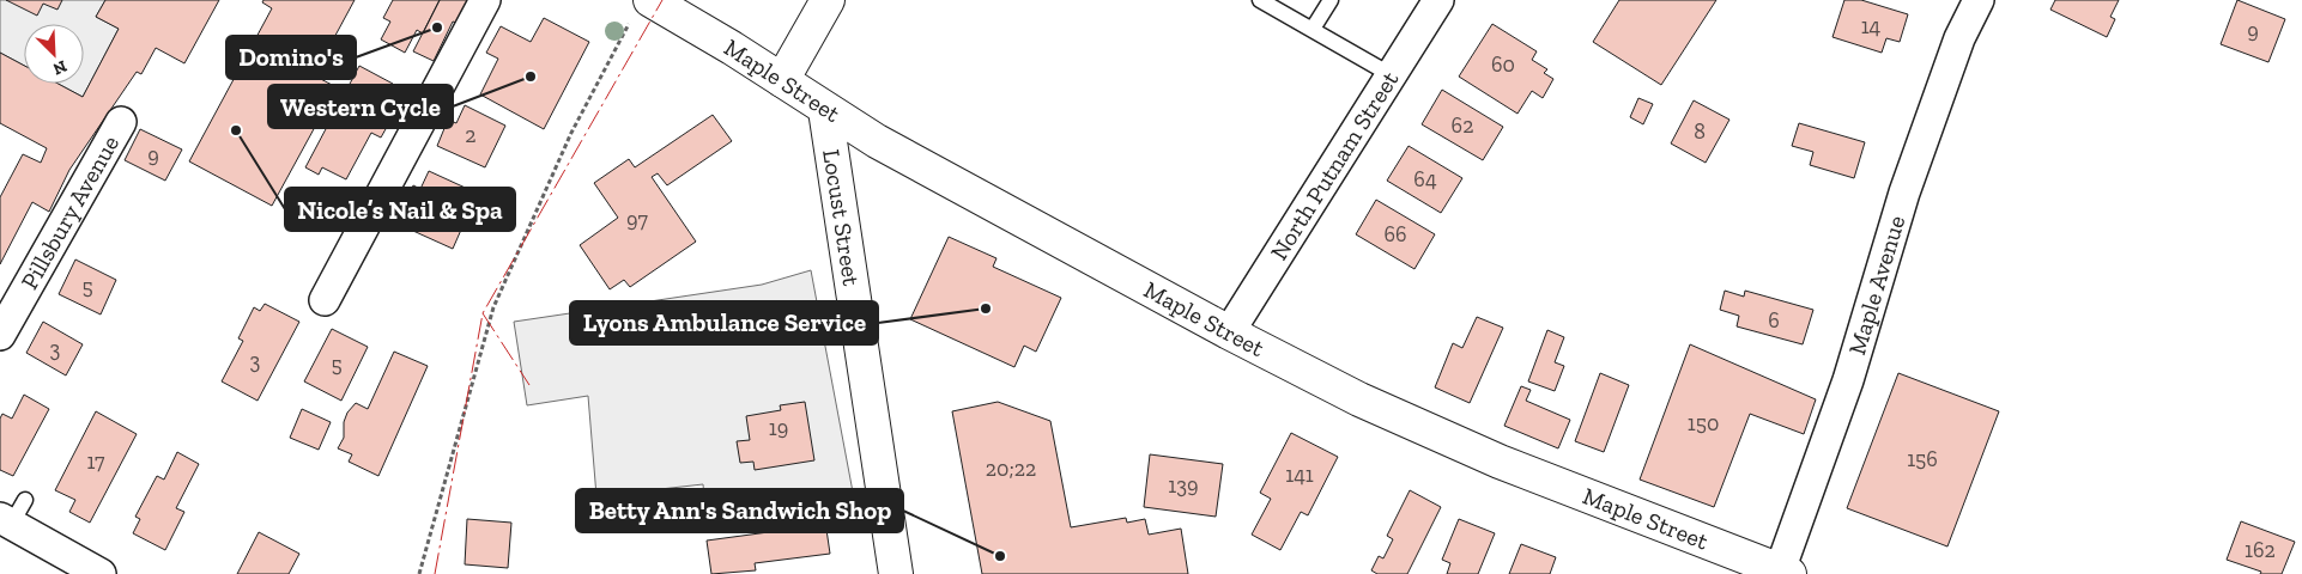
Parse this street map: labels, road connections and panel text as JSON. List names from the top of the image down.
{
  "streets": {
    "main road": ["Maple Street", "Locust Street"],
    "street": ["North Putnam Street", "Pillsbury Avenue", "Maple Avenue"]
  },
  "crossings": [
    ["Maple Street", "North Putnam Street"],
    ["Maple Street", "Locust Street"],
    ["Maple Street", "Maple Avenue"]
  ],
  "places": [
    "Domino's",
    "Western Cycle",
    "Nicole’s Nail & Spa",
    "Lyons Ambulance Service",
    "Betty Ann's Sandwich Shop"
  ],
  "house_numbers": [
    "14",
    "9",
    "60",
    "62",
    "8",
    "2",
    "9",
    "64",
    "97",
    "66",
    "5",
    "6",
    "3",
    "3",
    "5",
    "150",
    "19",
    "156",
    "17",
    "20;22",
    "141",
    "139",
    "162"
  ],
  "north": "bottom right"
}
